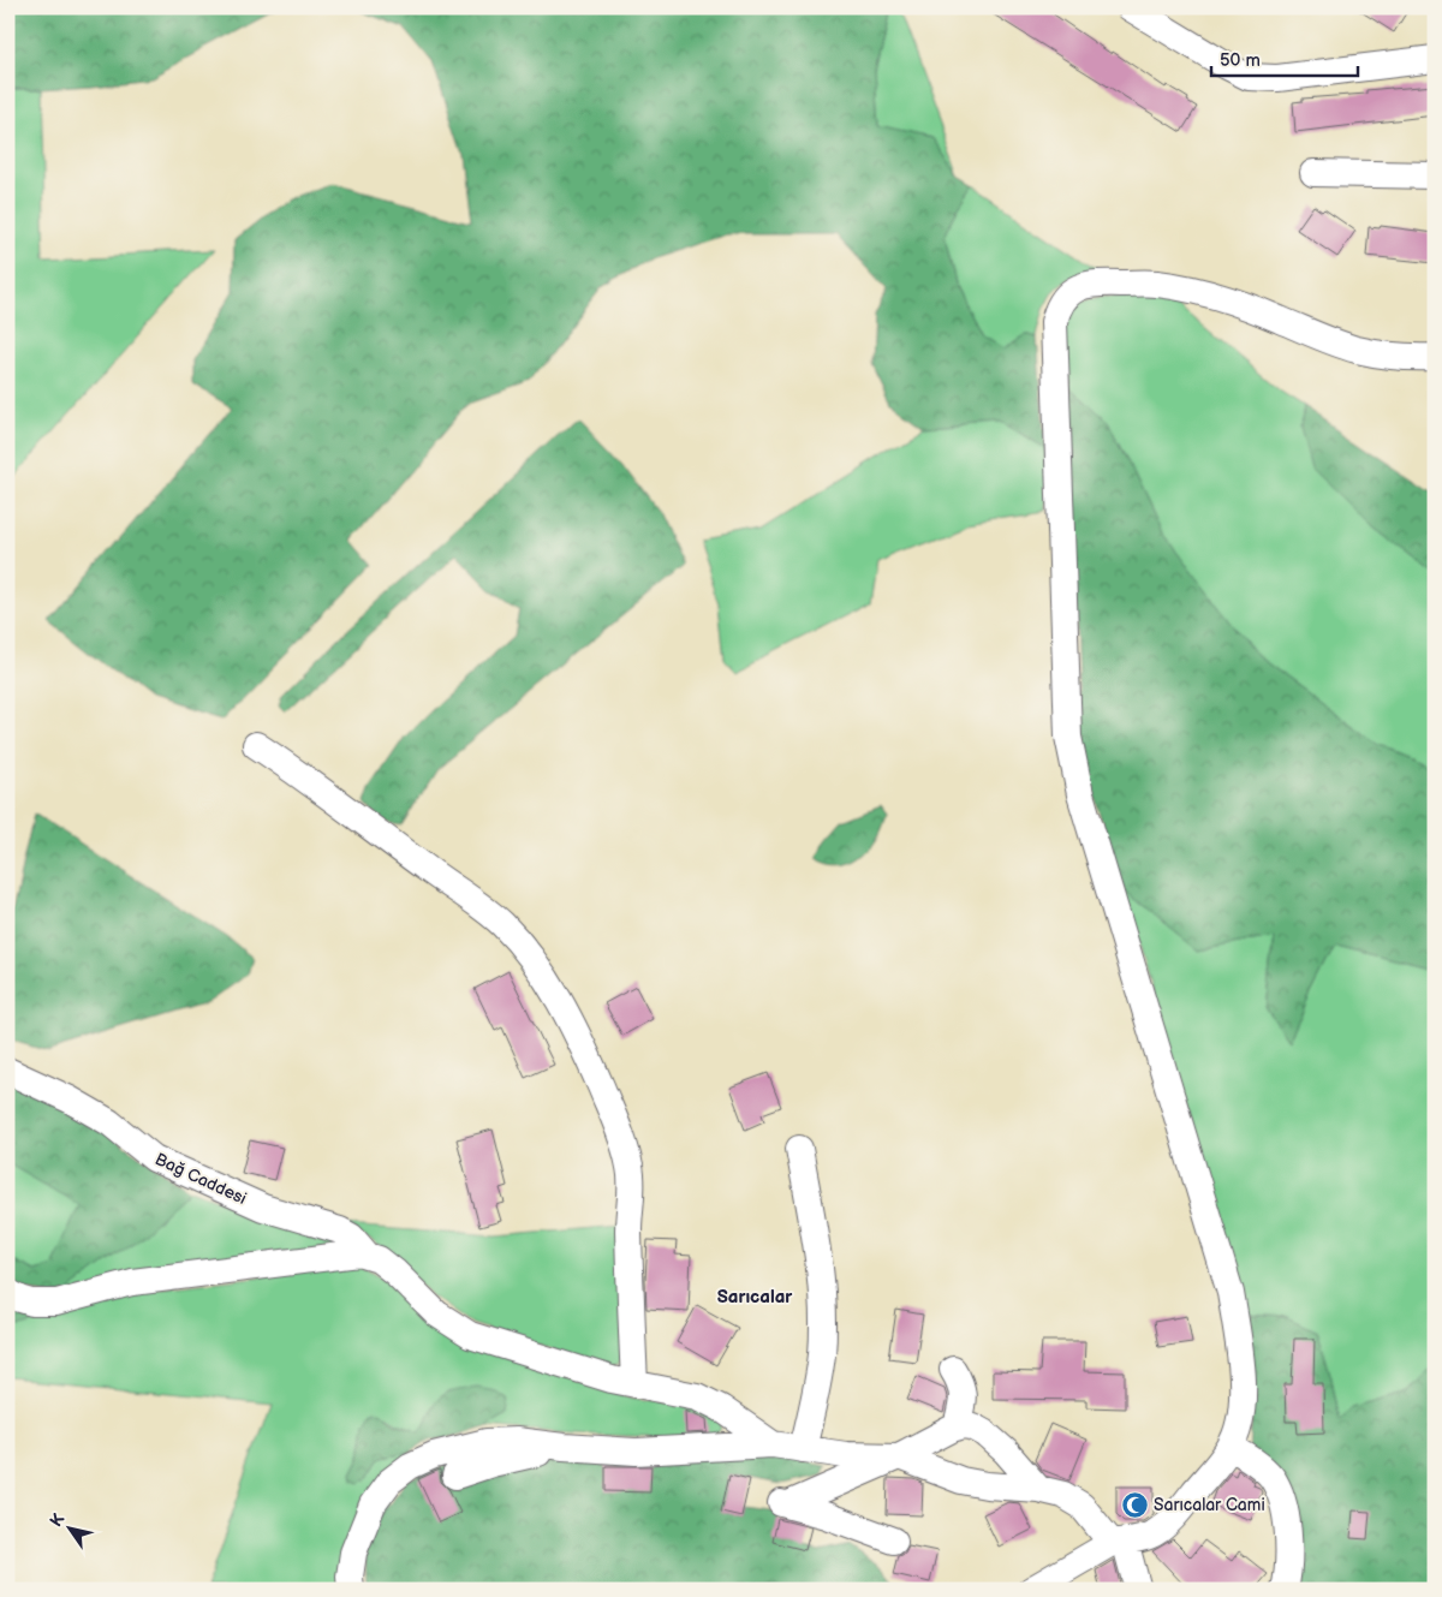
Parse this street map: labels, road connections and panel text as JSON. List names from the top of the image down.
{
  "streets": {
    "street": ["Bağ Caddesi"]
  },
  "districts": ["Sarıcalar"],
  "places": {
    "mosque": ["Sarıcalar Cami"]
  },
  "scale_bar": "50 m",
  "north": "top left"
}
